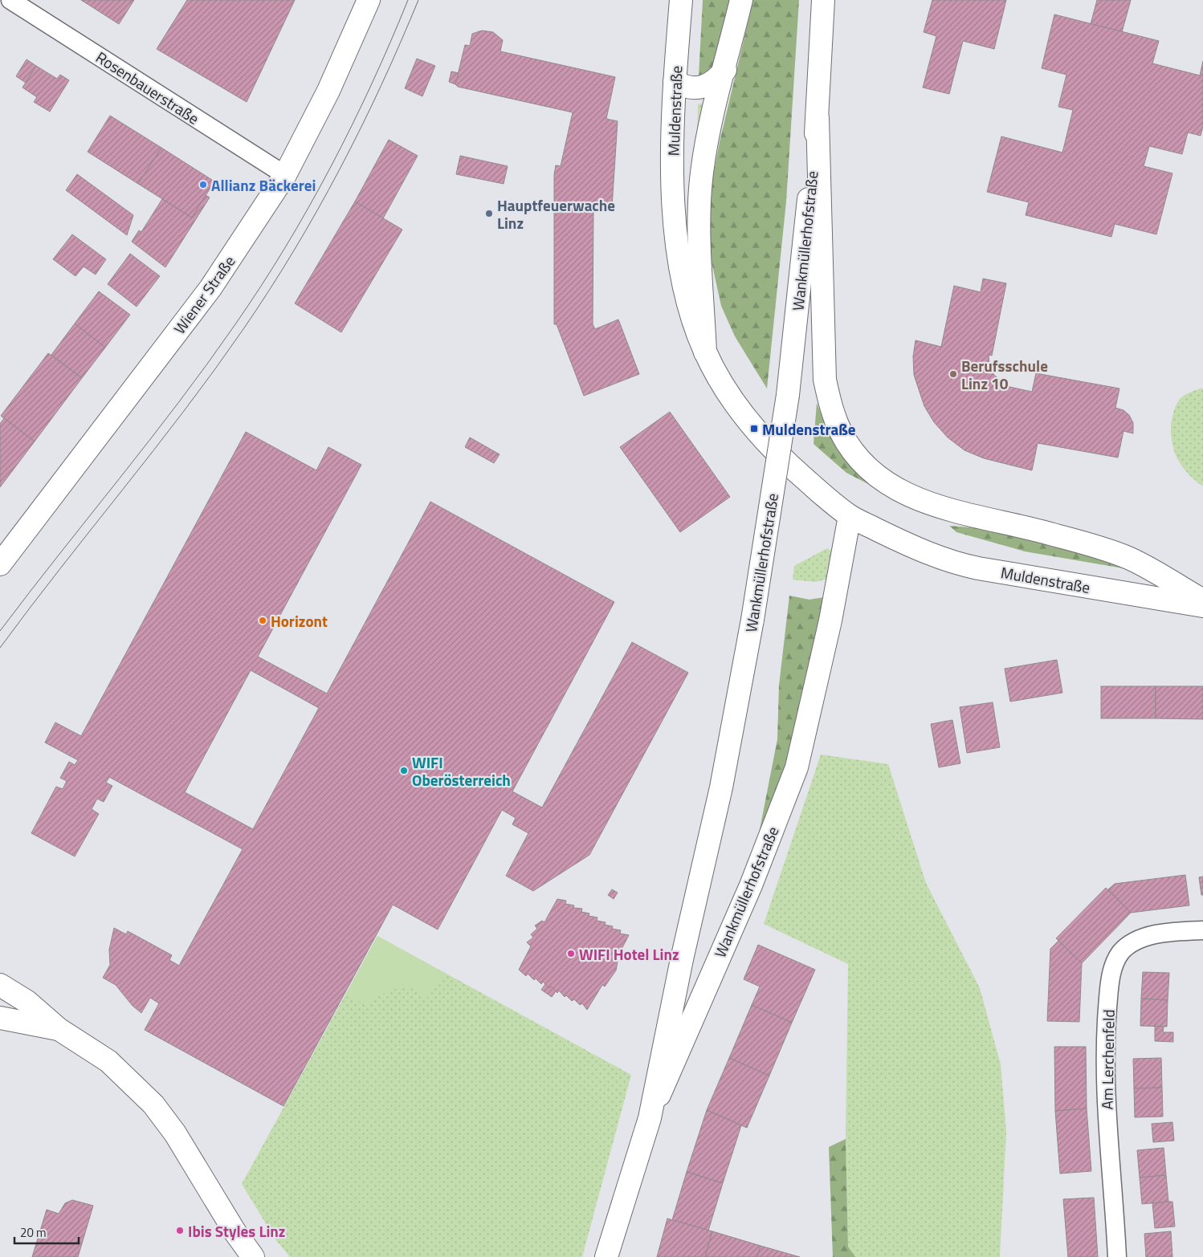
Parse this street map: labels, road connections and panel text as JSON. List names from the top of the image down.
{
  "streets": {
    "main road": ["Muldenstraße", "Wankmüllerhofstraße", "Wiener Straße"],
    "street": ["Rosenbauerstraße", "Am Lerchenfeld"]
  },
  "crossings": [
    ["Rosenbauerstraße", "Wiener Straße"],
    ["Muldenstraße", "Wankmüllerhofstraße"]
  ],
  "places": {
    "other": [
      "Allianz Bäckerei",
      "Hauptfeuerwache Linz",
      "Berufsschule Linz 10",
      "Horizont",
      "WIFI Oberösterreich",
      "WIFI Hotel Linz",
      "Ibis Styles Linz"
    ],
    "transit": ["Muldenstraße"]
  },
  "scale_bar": "20 m"
}
